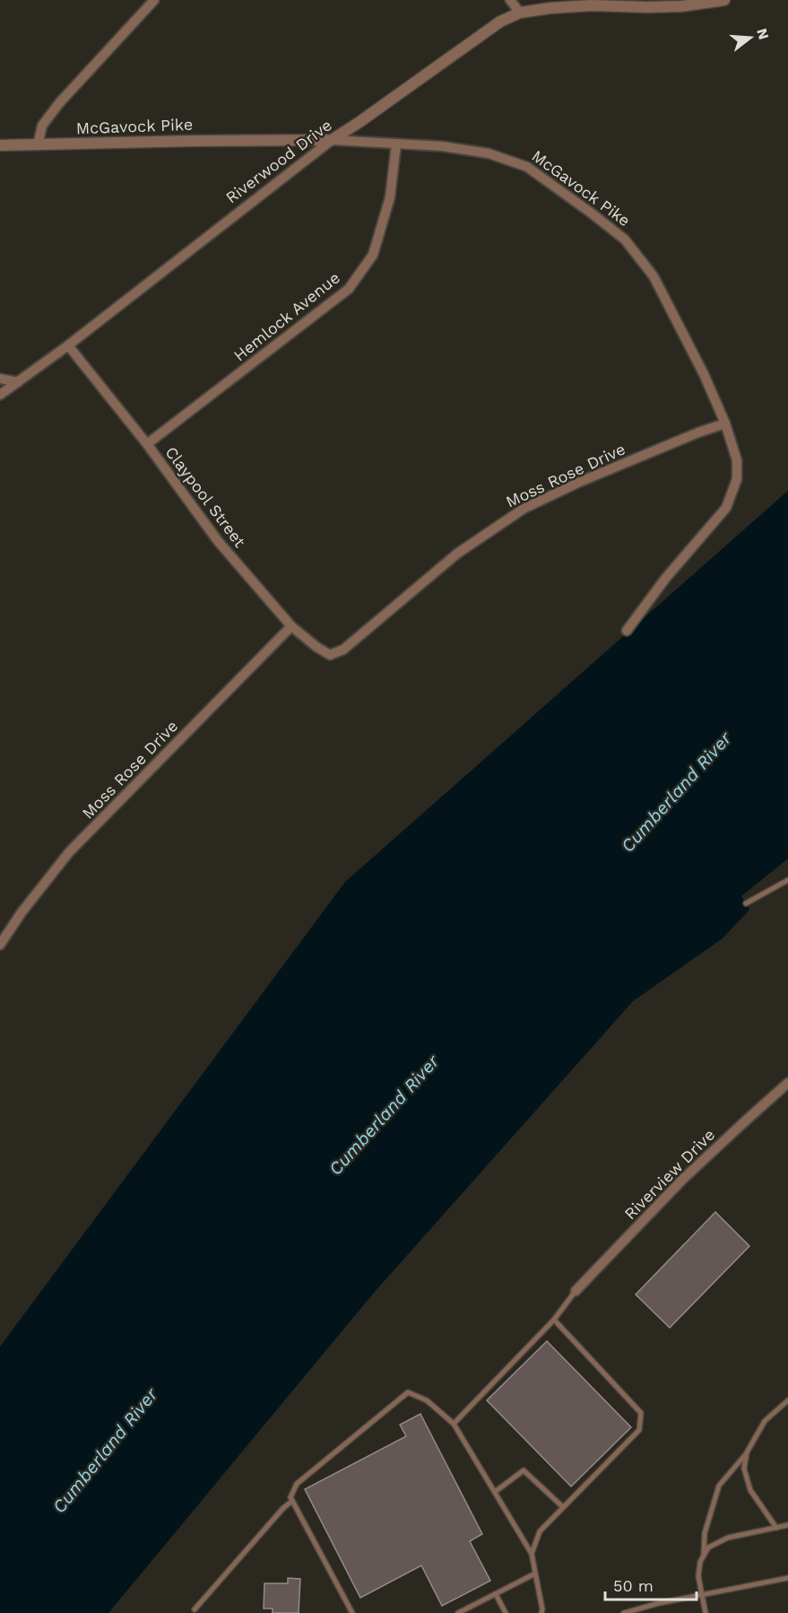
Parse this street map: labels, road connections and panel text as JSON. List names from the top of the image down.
{
  "streets": {
    "street": [
      "McGavock Pike",
      "Riverwood Drive",
      "Hemlock Avenue",
      "Moss Rose Drive",
      "Claypool Street",
      "Riverview Drive"
    ]
  },
  "crossings": [
    ["McGavock Pike", "Riverwood Drive"],
    ["McGavock Pike", "Hemlock Avenue"],
    ["McGavock Pike", "Moss Rose Drive"],
    ["Riverwood Drive", "Claypool Street"],
    ["Hemlock Avenue", "Claypool Street"],
    ["Moss Rose Drive", "Claypool Street"]
  ],
  "water": ["Cumberland River"],
  "scale_bar": "50 m",
  "north": "right"
}
